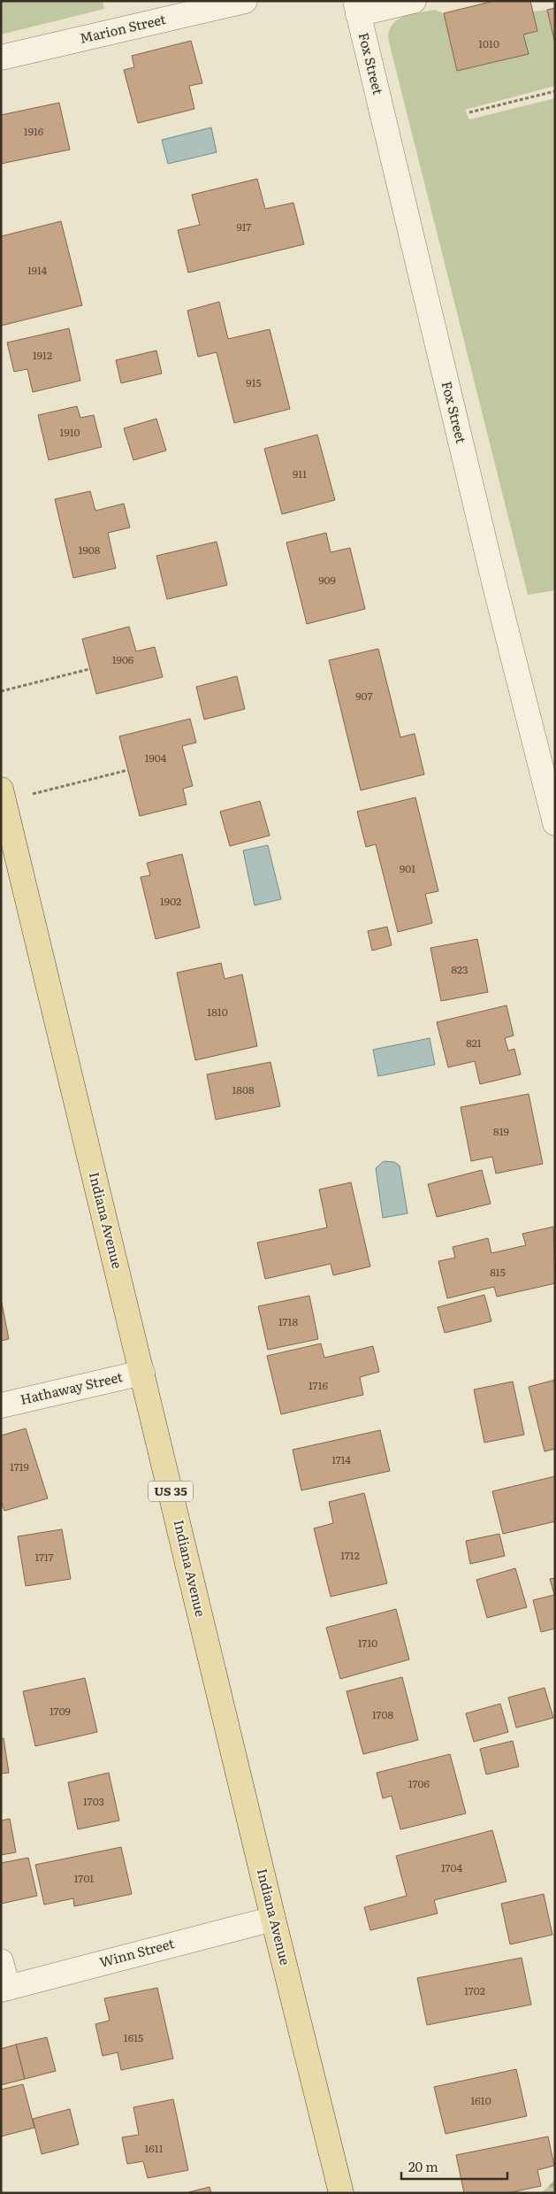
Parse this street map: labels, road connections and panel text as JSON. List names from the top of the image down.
{
  "streets": {
    "main road": ["Indiana Avenue", "US 35"],
    "street": [
      "Marion Street",
      "Fox Street",
      "Hathaway Street",
      "Winn Street"
    ]
  },
  "crossings": [
    ["Indiana Avenue", "Hathaway Street"],
    ["Indiana Avenue", "Winn Street"]
  ],
  "house_numbers": [
    "1010",
    "1916",
    "917",
    "1914",
    "1912",
    "915",
    "1910",
    "911",
    "1908",
    "909",
    "1906",
    "907",
    "1904",
    "901",
    "1902",
    "823",
    "1810",
    "821",
    "1808",
    "819",
    "815",
    "1718",
    "1716",
    "1714",
    "1719",
    "1712",
    "1717",
    "1710",
    "1709",
    "1708",
    "1706",
    "1703",
    "1704",
    "1701",
    "1702",
    "1615",
    "1610",
    "1611"
  ],
  "scale_bar": "20 m"
}
